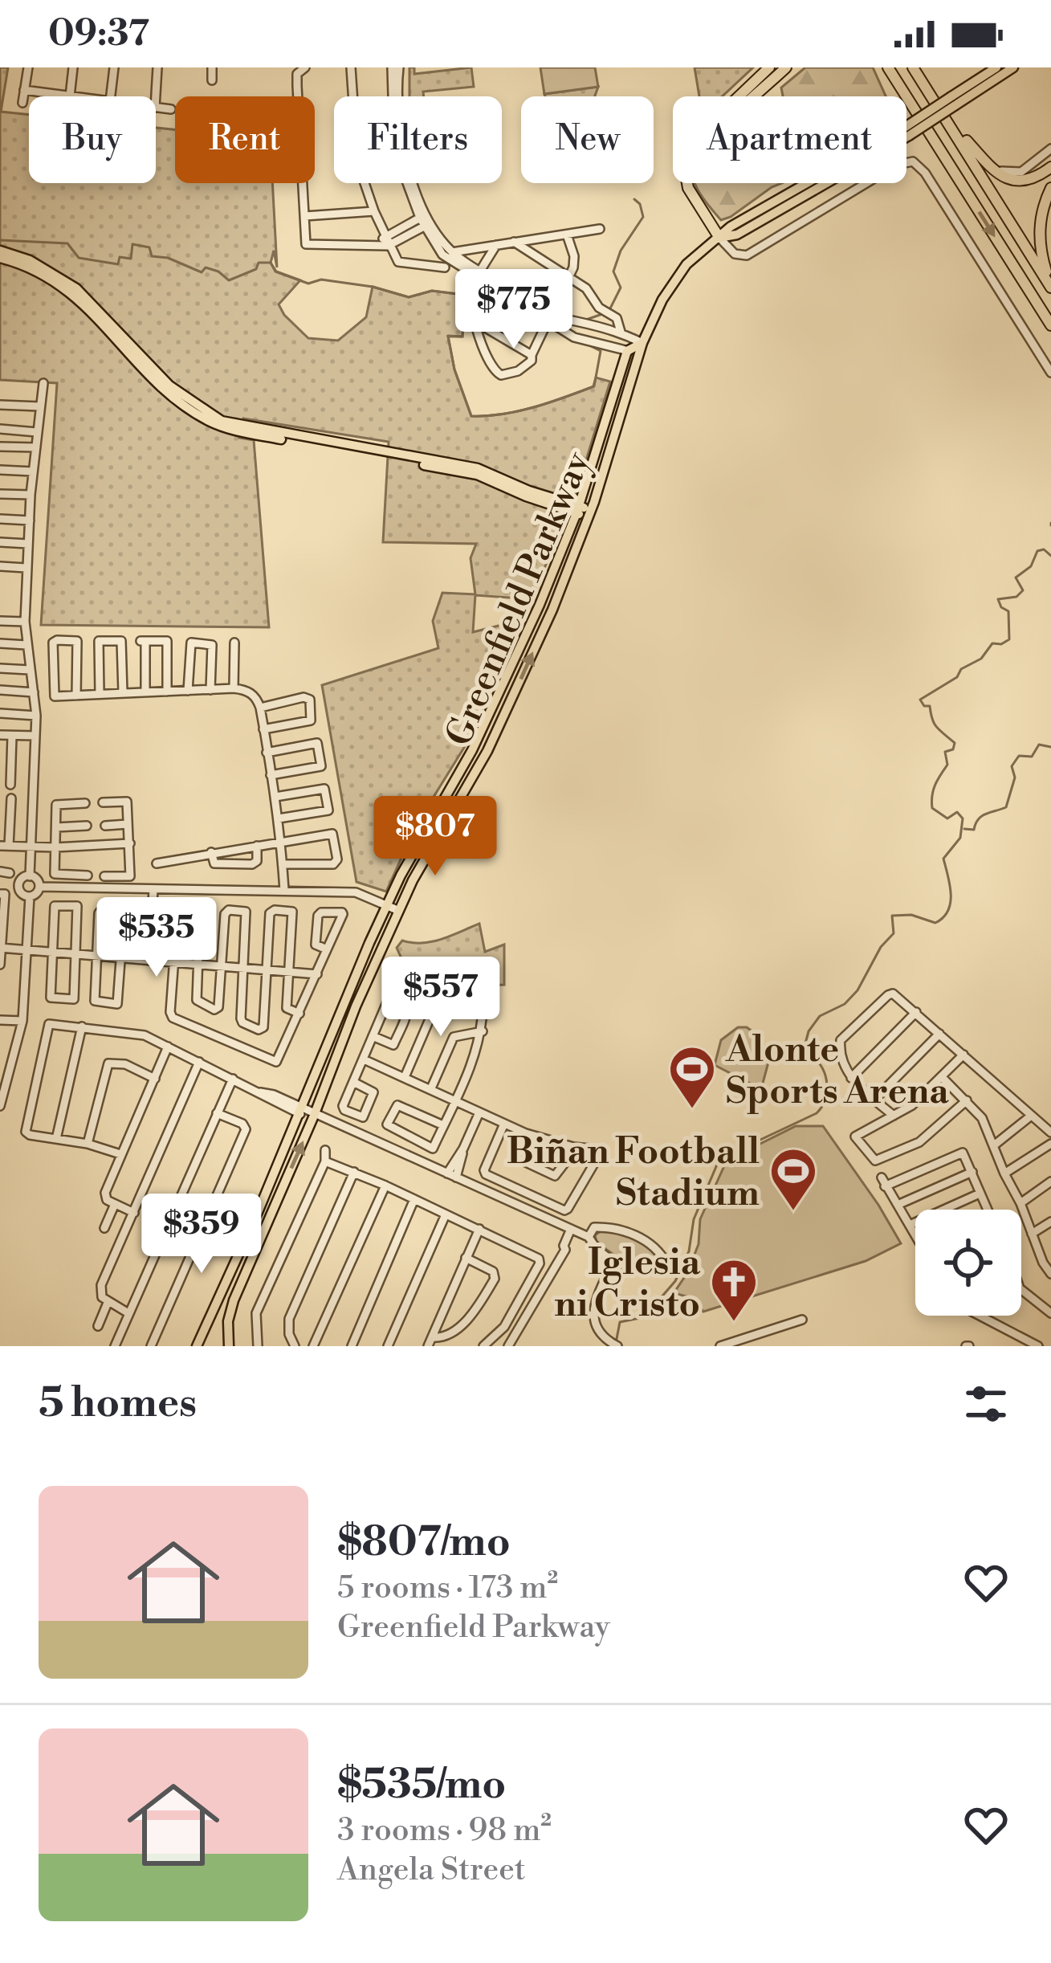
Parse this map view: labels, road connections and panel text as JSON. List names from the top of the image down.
{
  "streets": {
    "main road": ["Greenfield Parkway"]
  },
  "places": {
    "sports": ["Alonte Sports Arena", "Biñan Football Stadium"],
    "church": ["Iglesia ni Cristo"]
  },
  "page": {
    "status": "09:37",
    "chip": [
      "Buy",
      "Rent",
      "Filters",
      "New",
      "Apartment"
    ],
    "price": [
      "$775",
      "$807",
      "$535",
      "$557",
      "$359"
    ],
    "heading": "5 homes",
    "list": [
      {
        "name": "$807/mo",
        "note": "5 rooms · 173 m² · Greenfield Parkway"
      },
      {
        "name": "$535/mo",
        "note": "3 rooms · 98 m² · Angela Street"
      }
    ]
  }
}
